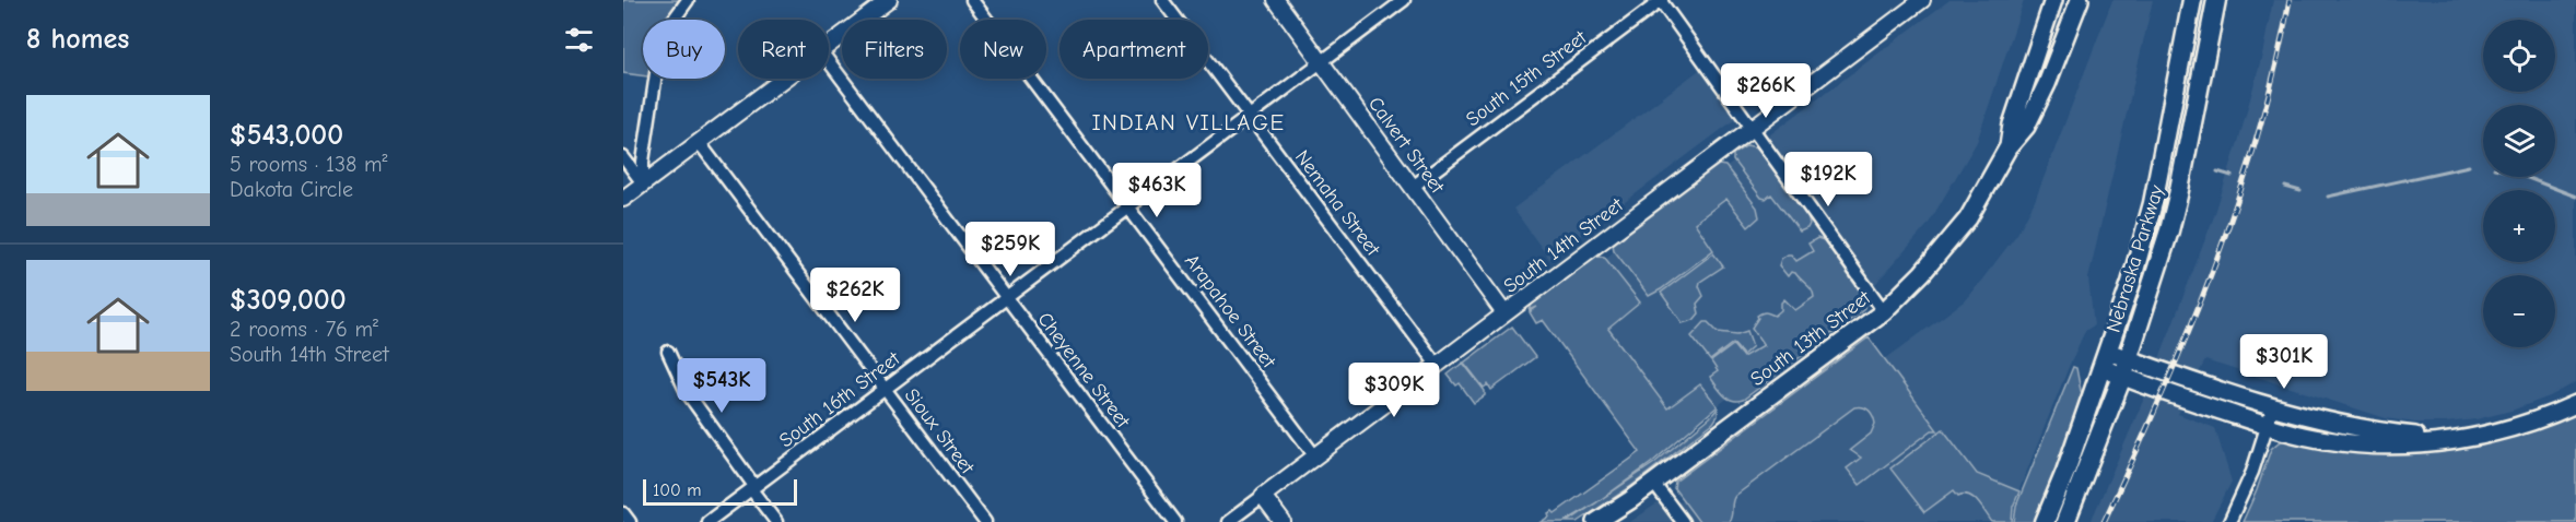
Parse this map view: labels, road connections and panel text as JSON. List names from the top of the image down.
{
  "streets": {
    "main road": ["Nebraska Parkway", "South 13th Street"],
    "street": [
      "South 15th Street",
      "Calvert Street",
      "Nemaha Street",
      "South 14th Street",
      "Arapahoe Street",
      "Cheyenne Street",
      "South 16th Street",
      "Sioux Street"
    ]
  },
  "crossings": [
    ["South 15th Street", "Calvert Street"],
    ["Calvert Street", "South 14th Street"],
    ["Calvert Street", "South 16th Street"],
    ["Nemaha Street", "South 14th Street"],
    ["Nemaha Street", "South 16th Street"],
    ["South 14th Street", "Arapahoe Street"],
    ["Arapahoe Street", "South 16th Street"],
    ["Cheyenne Street", "South 16th Street"],
    ["South 16th Street", "Sioux Street"]
  ],
  "districts": ["INDIAN VILLAGE"],
  "scale_bar": "100 m",
  "page": {
    "heading": "8 homes",
    "map_buttons": ["+", "−"],
    "chip": [
      "Buy",
      "Rent",
      "Filters",
      "New",
      "Apartment"
    ],
    "price": [
      "$266K",
      "$192K",
      "$463K",
      "$259K",
      "$262K",
      "$301K",
      "$543K",
      "$309K"
    ],
    "list": [
      {
        "name": "$543,000",
        "note": "5 rooms · 138 m² · Dakota Circle"
      },
      {
        "name": "$309,000",
        "note": "2 rooms · 76 m² · South 14th Street"
      }
    ],
    "scale": "100 m"
  }
}
